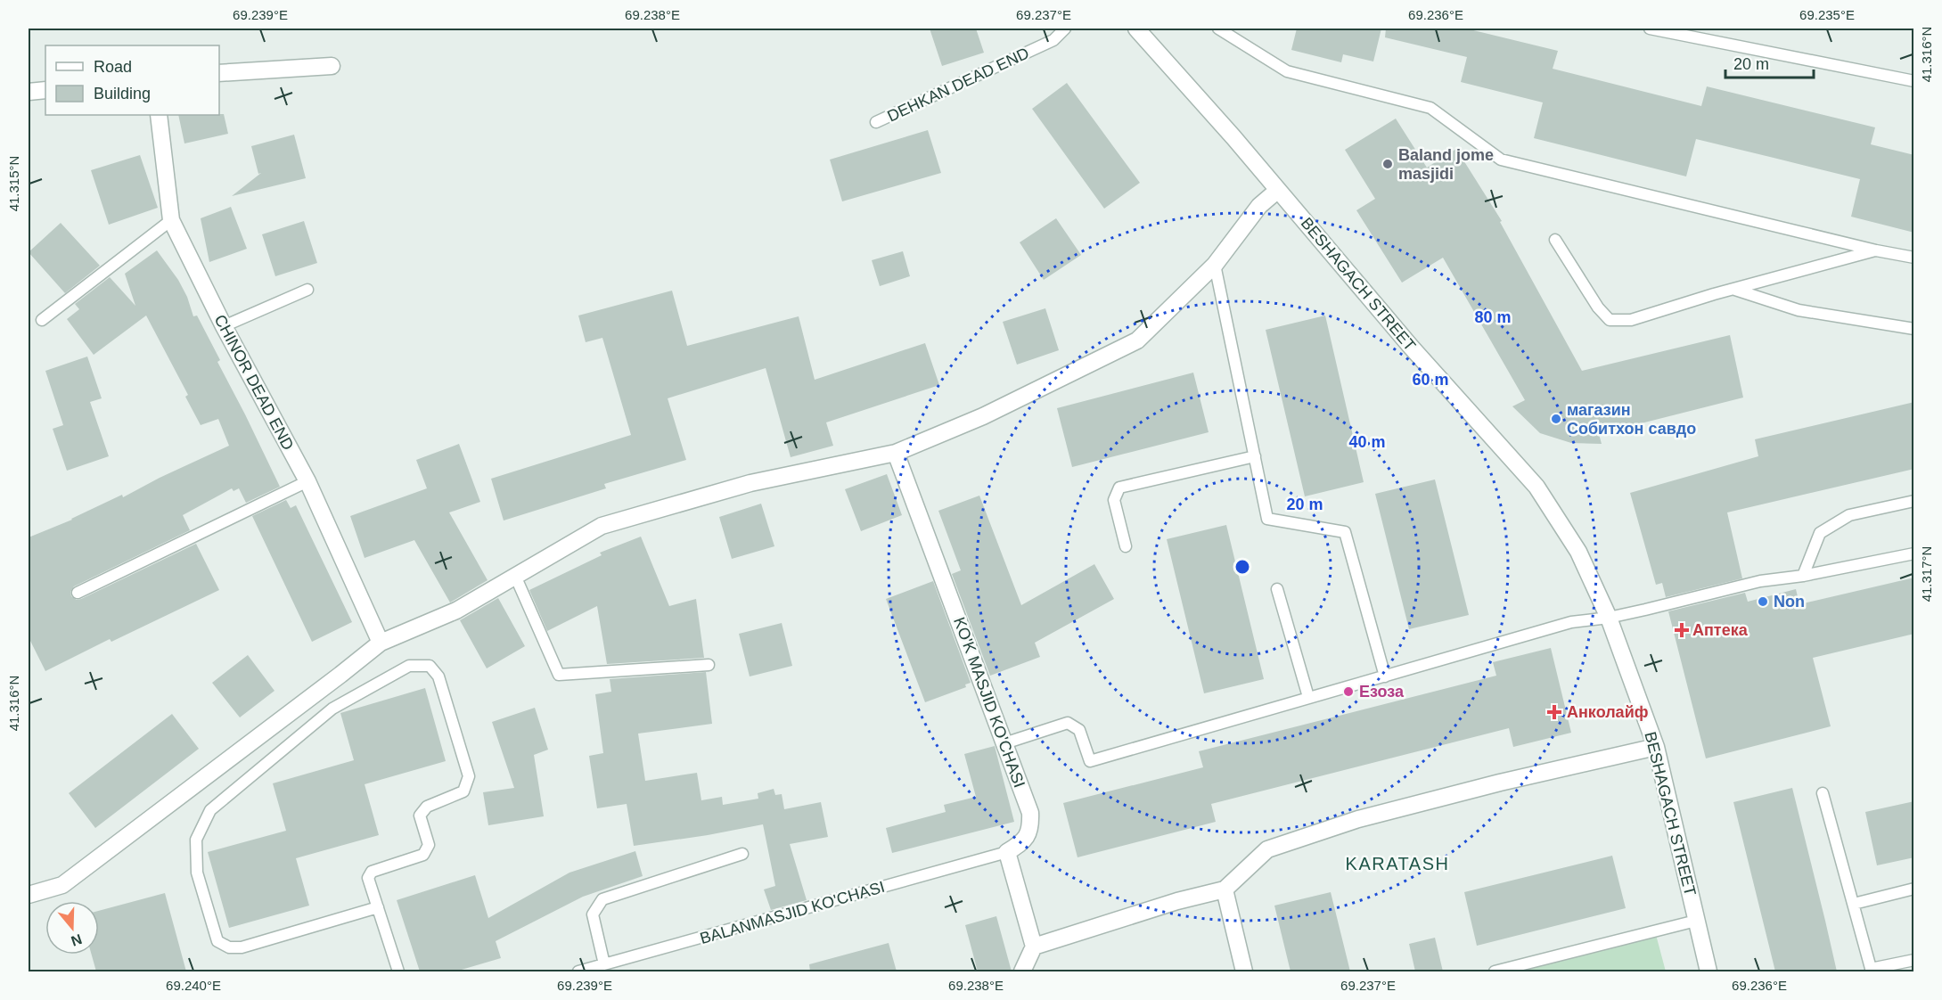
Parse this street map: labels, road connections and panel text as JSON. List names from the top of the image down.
{
  "streets": {
    "street": ["BESHAGACH STREET", "CHINOR DEAD END", "KO'K MASJID KO'CHASI"],
    "lane": ["DEHKAN DEAD END", "BALANMASJID KO'CHASI"]
  },
  "crossings": [
    ["KO'K MASJID KO'CHASI", "BALANMASJID KO'CHASI"]
  ],
  "districts": ["KARATASH"],
  "places": {
    "other": [
      "Baland jome masjidi",
      "магазин Собитхон савдо",
      "Non",
      "Езоза"
    ],
    "health": ["Аптека", "Анколайф"]
  },
  "legend": ["Road", "Building"],
  "scale_bar": "20 m",
  "north": "bottom",
  "coordinates": [
    "69.239°E",
    "69.238°E",
    "69.237°E",
    "69.236°E",
    "69.235°E",
    "41.316°N",
    "41.315°N",
    "41.317°N",
    "69.240°E"
  ],
  "rings": [
    "80 m",
    "60 m",
    "40 m",
    "20 m"
  ]
}
